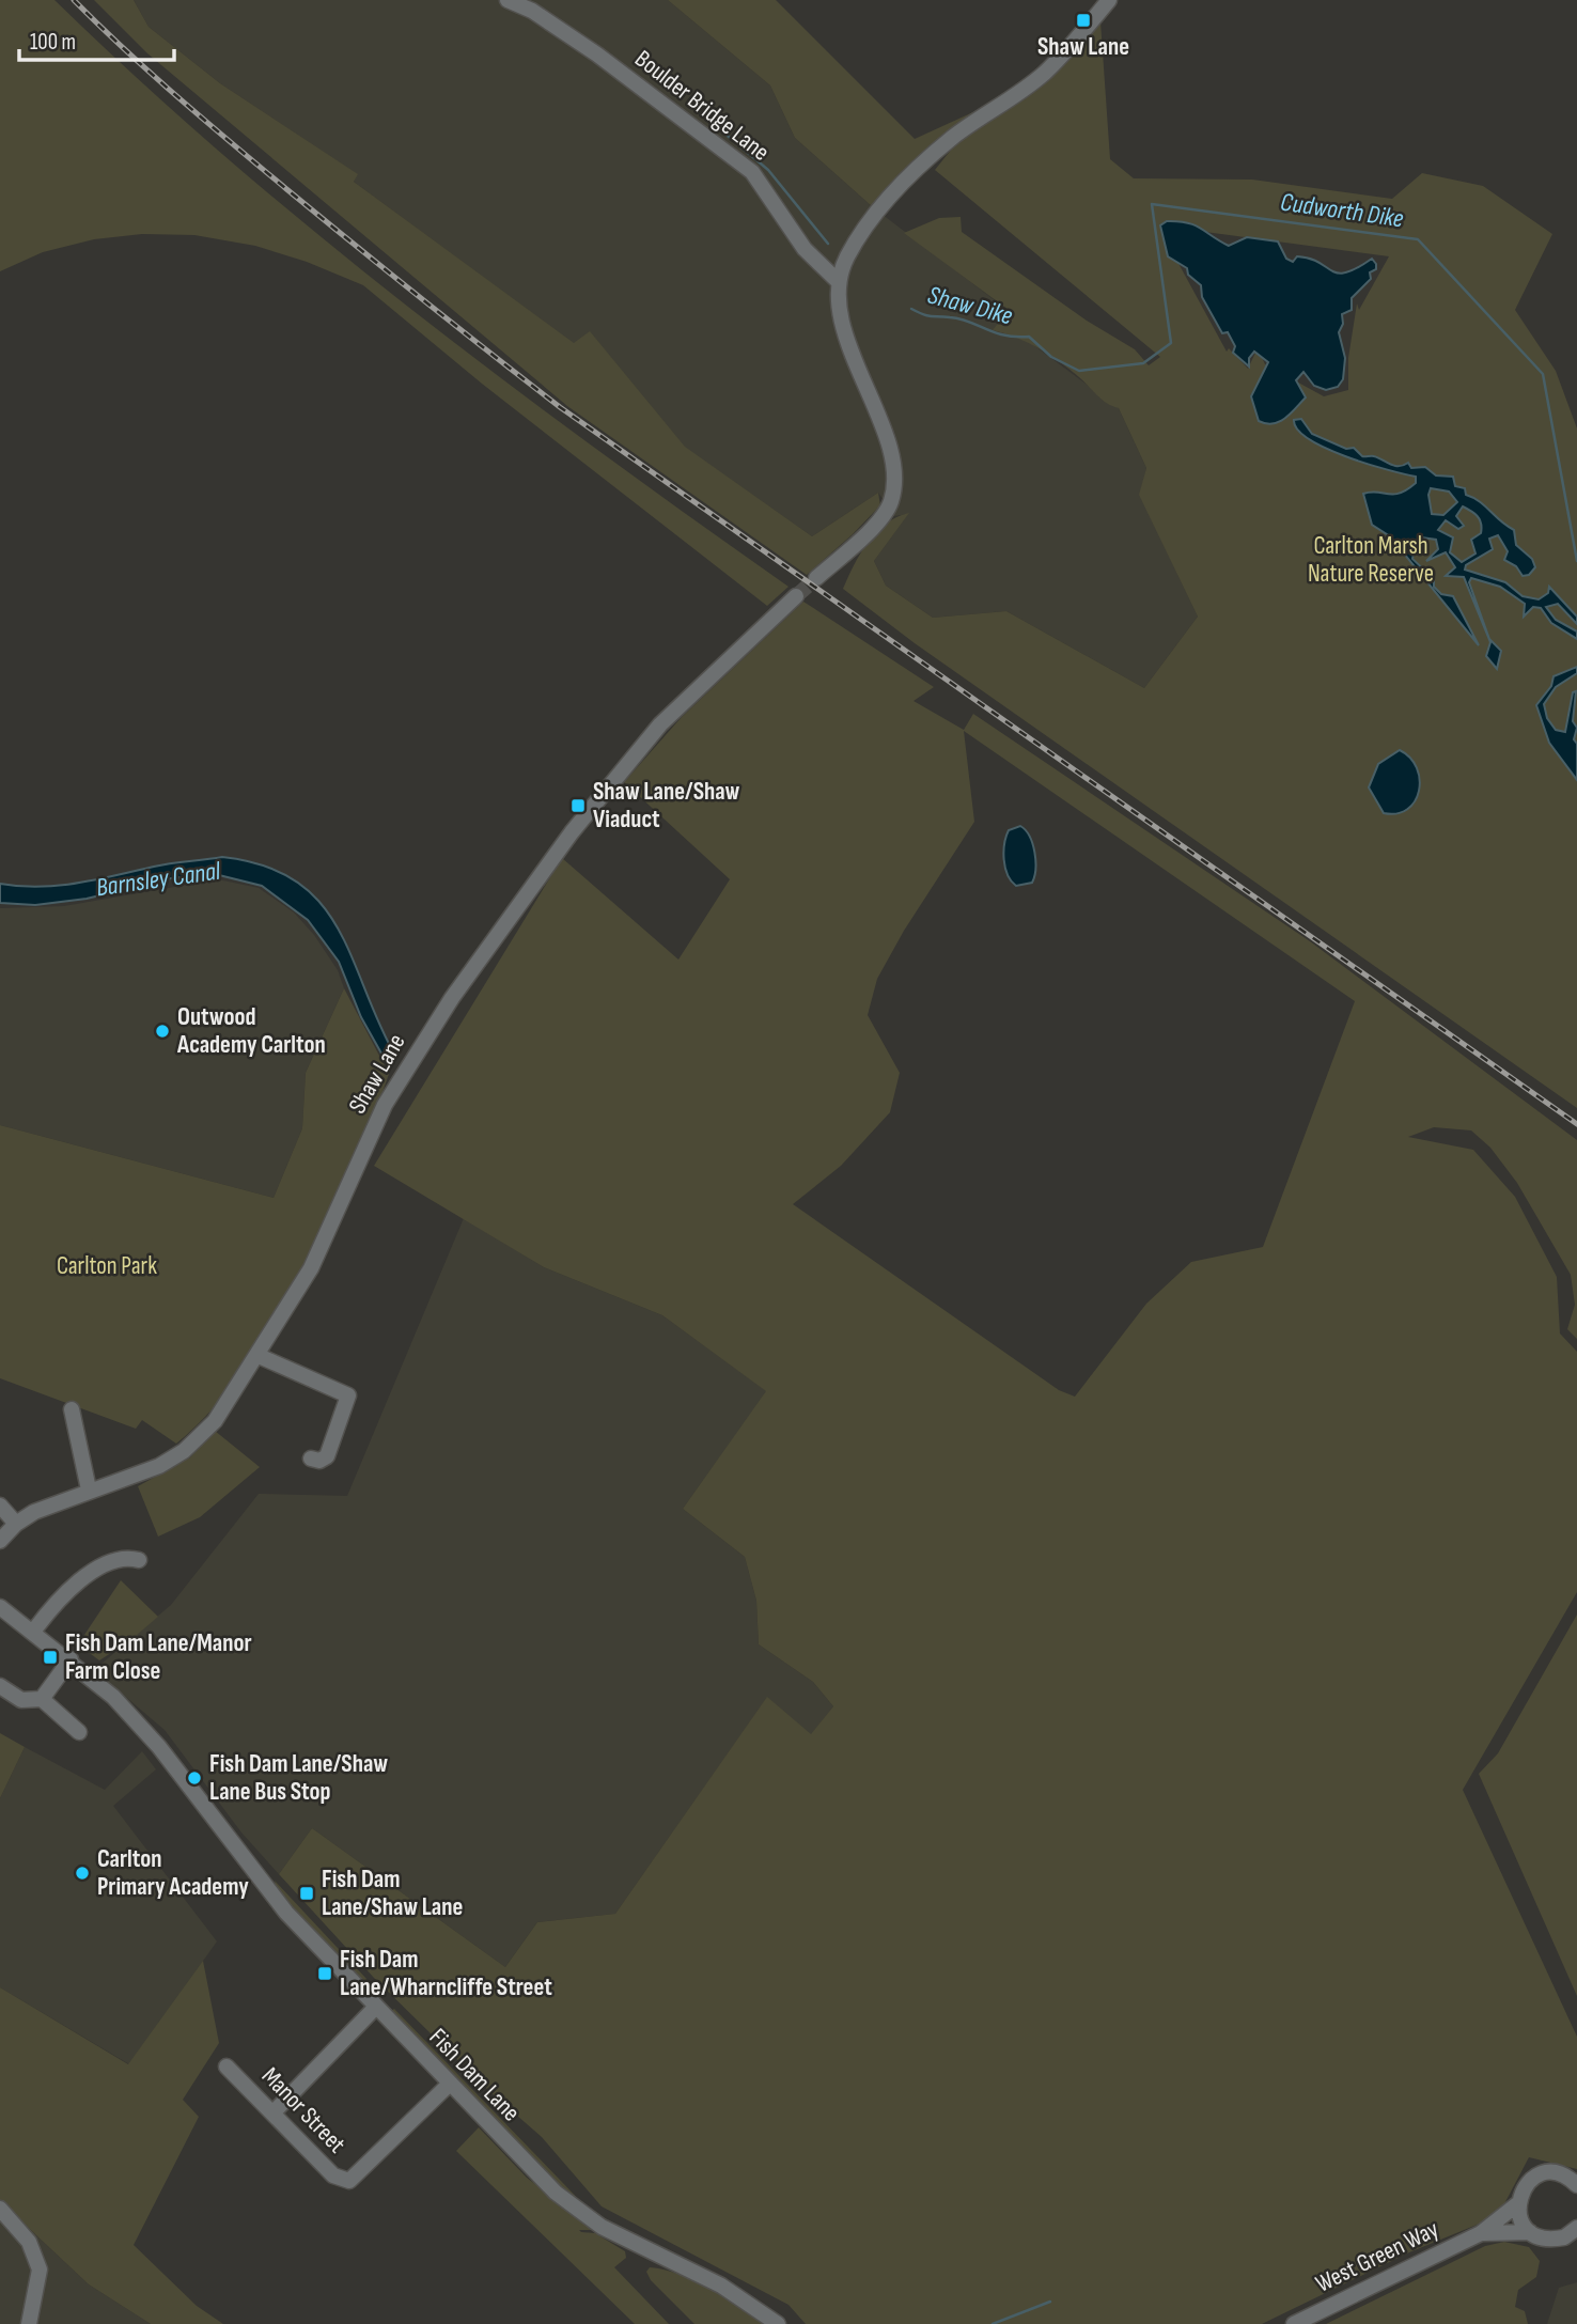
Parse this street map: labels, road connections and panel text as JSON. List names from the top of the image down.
{
  "streets": {
    "street": [
      "Boulder Bridge Lane",
      "Shaw Lane",
      "Fish Dam Lane",
      "Manor Street",
      "West Green Way"
    ]
  },
  "crossings": [
    ["Fish Dam Lane", "Manor Street"]
  ],
  "water": ["Cudworth Dike", "Shaw Dike", "Barnsley Canal"],
  "parks": ["Carlton Marsh Nature Reserve", "Carlton Park"],
  "places": {
    "transit": [
      "Shaw Lane",
      "Shaw Lane/Shaw Viaduct",
      "Fish Dam Lane/Manor Farm Close",
      "Fish Dam Lane/Shaw Lane",
      "Fish Dam Lane/Wharncliffe Street"
    ],
    "other": ["Outwood Academy Carlton", "Fish Dam Lane/Shaw Lane Bus Stop", "Carlton Primary Academy"]
  },
  "scale_bar": "100 m"
}
